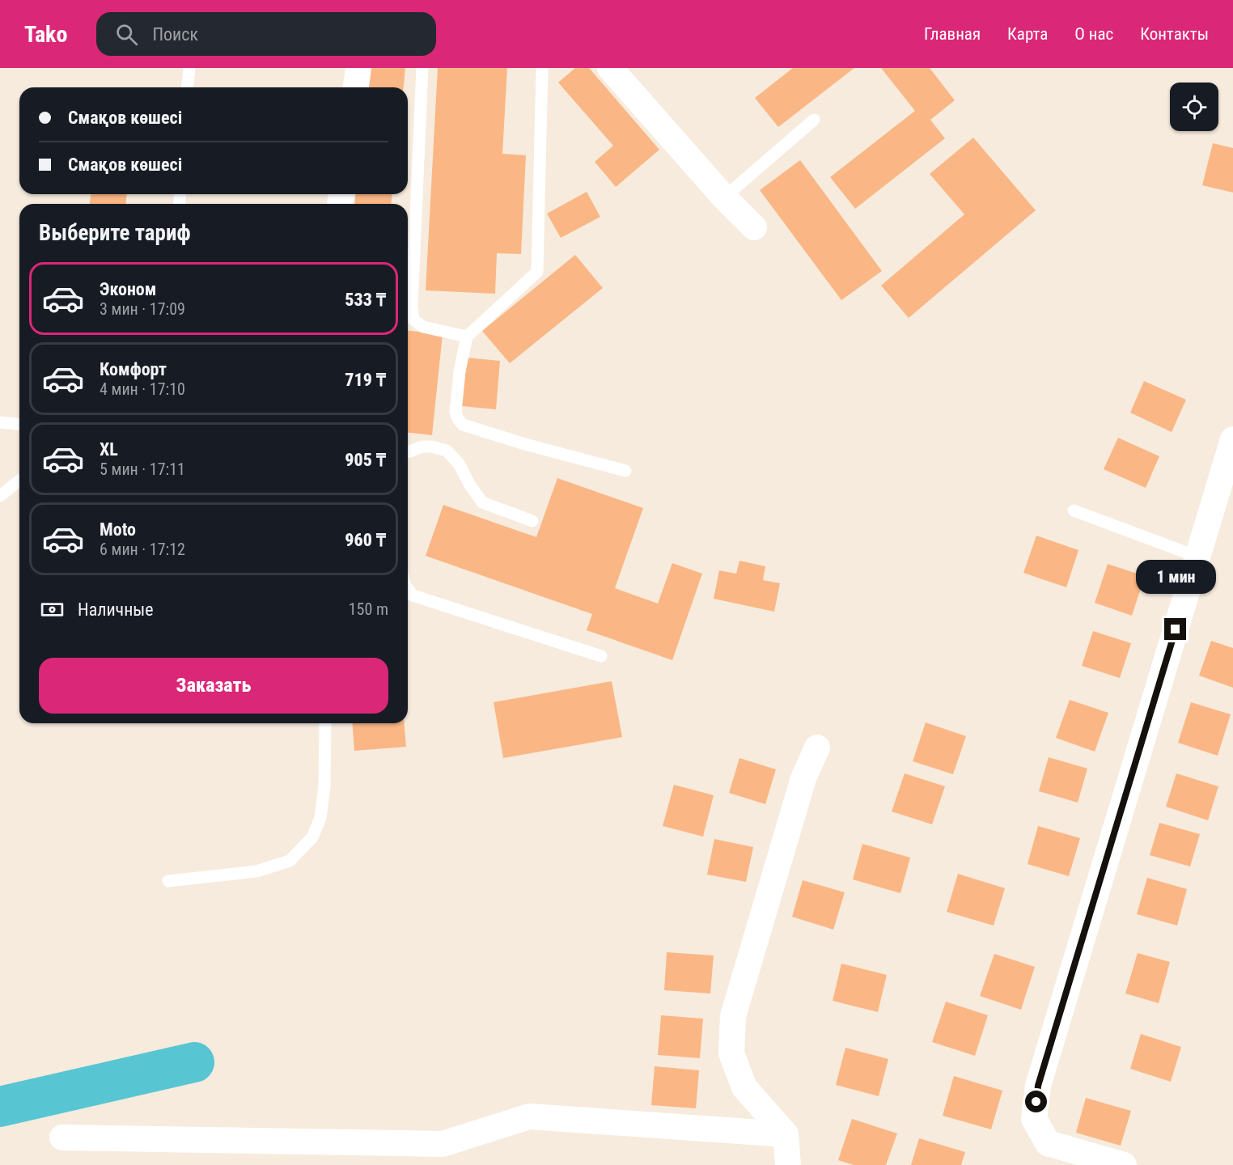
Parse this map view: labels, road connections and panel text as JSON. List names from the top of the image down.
{
  "page": {
    "header": "Tako",
    "search": "Поиск",
    "nav": [
      "Главная",
      "Карта",
      "О нас",
      "Контакты"
    ],
    "banner": ["Смақов көшесі", "Смақов көшесі"],
    "heading": "Выберите тариф",
    "list": [
      {
        "name": "Эконом",
        "note": "3 мин · 17:09",
        "value": "533 ₸"
      },
      {
        "name": "Комфорт",
        "note": "4 мин · 17:10",
        "value": "719 ₸"
      },
      {
        "name": "XL",
        "note": "5 мин · 17:11",
        "value": "905 ₸"
      },
      {
        "name": "Moto",
        "note": "6 мин · 17:12",
        "value": "960 ₸"
      }
    ],
    "bubble": "1 мин",
    "pay": ["Наличные", "150 m"],
    "buttons": "Заказать"
  }
}
